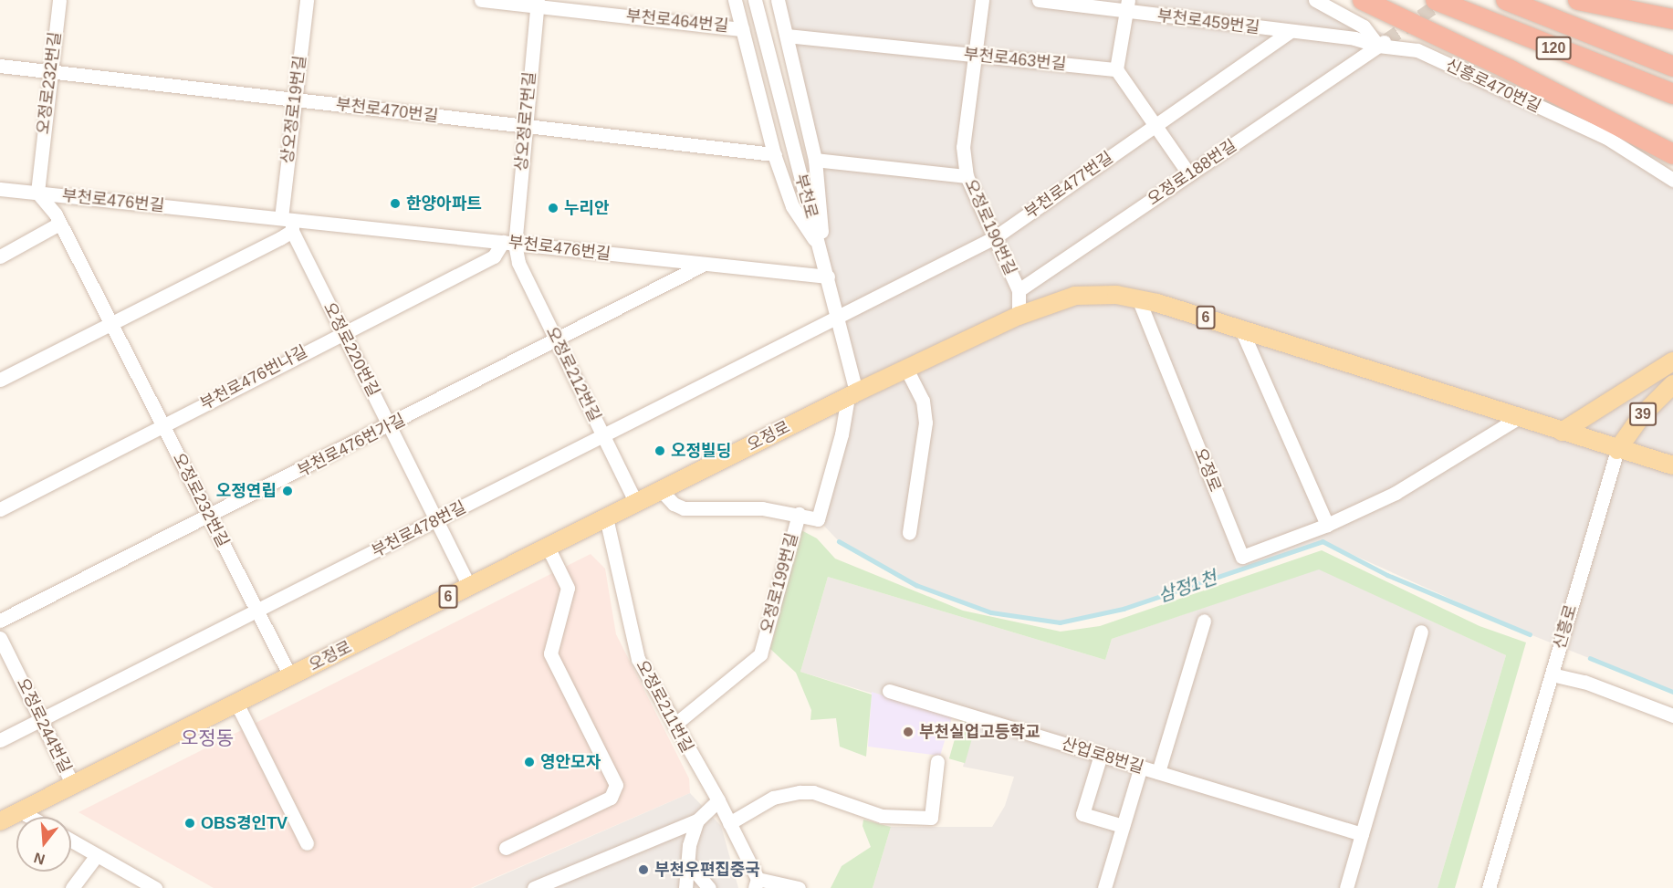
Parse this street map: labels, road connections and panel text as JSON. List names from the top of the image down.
{
  "streets": {
    "highway": ["120"],
    "main road": [
      "6",
      "39",
      "오정로",
      "신흥로"
    ],
    "street": [
      "부천로464번길",
      "부천로459번길",
      "부천로463번길",
      "오정로232번길",
      "신흥로470번길",
      "상오정로19번길",
      "부천로470번길",
      "상오정로7번길",
      "오정로188번길",
      "부천로477번길",
      "부천로",
      "부천로476번길",
      "오정로190번길",
      "오정로220번길",
      "오정로212번길",
      "부천로476번나길",
      "부천로476번가길",
      "부천로478번길",
      "오정로199번길",
      "오정로211번길",
      "오정로244번길",
      "산업로8번길"
    ]
  },
  "crossings": [
    ["부천로464번길", "상오정로7번길"],
    ["부천로459번길", "신흥로470번길"],
    ["부천로459번길", "오정로188번길"],
    ["부천로459번길", "부천로477번길"],
    ["부천로463번길", "오정로190번길"],
    ["오정로232번길", "부천로470번길"],
    ["오정로232번길", "부천로476번길"],
    ["오정로232번길", "부천로476번나길"],
    ["오정로232번길", "오정로"],
    ["오정로232번길", "부천로476번가길"],
    ["오정로232번길", "부천로478번길"],
    ["신흥로470번길", "오정로188번길"],
    ["상오정로19번길", "부천로470번길"],
    ["상오정로19번길", "부천로476번길"],
    ["상오정로19번길", "오정로220번길"],
    ["부천로470번길", "상오정로7번길"],
    ["상오정로7번길", "부천로476번길"],
    ["상오정로7번길", "오정로212번길"],
    ["상오정로7번길", "부천로476번나길"],
    ["오정로188번길", "오정로190번길"],
    ["부천로477번길", "부천로"],
    ["부천로477번길", "오정로190번길"],
    ["부천로477번길", "부천로478번길"],
    ["부천로", "부천로476번길"],
    ["부천로", "오정로190번길"],
    ["부천로", "오정로"],
    ["부천로", "부천로478번길"],
    ["부천로", "오정로199번길"],
    ["부천로476번길", "오정로220번길"],
    ["부천로476번길", "오정로212번길"],
    ["부천로476번길", "부천로476번나길"],
    ["부천로476번길", "부천로476번가길"],
    ["오정로220번길", "부천로476번나길"],
    ["오정로220번길", "오정로"],
    ["오정로220번길", "부천로476번가길"],
    ["오정로220번길", "부천로478번길"],
    ["오정로212번길", "부천로476번나길"],
    ["오정로212번길", "오정로"],
    ["오정로212번길", "부천로476번가길"],
    ["오정로212번길", "부천로478번길"],
    ["오정로", "오정로199번길"],
    ["오정로", "신흥로"],
    ["오정로", "오정로211번길"],
    ["오정로", "오정로244번길"],
    ["부천로478번길", "오정로244번길"],
    ["오정로199번길", "오정로211번길"]
  ],
  "districts": ["오정동"],
  "water": ["삼정1천"],
  "places": [
    "한양아파트",
    "누리안",
    "오정빌딩",
    "오정연립",
    "부천실업고등학교",
    "영안모자",
    "OBS경인TV",
    "부천우편집중국"
  ],
  "north": "bottom"
}
